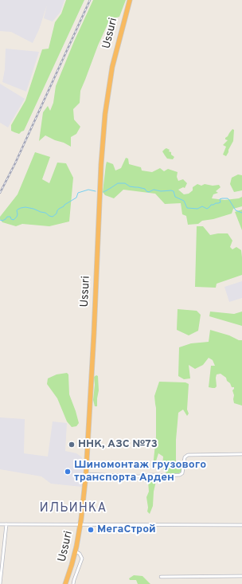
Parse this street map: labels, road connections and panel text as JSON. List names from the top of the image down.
{
  "streets": {
    "highway": ["Ussuri"]
  },
  "districts": ["ИЛЬИНКА"],
  "places": ["ННК, АЗС №73", "Шиномонтаж грузового транспорта Арден", "МегаСтрой"]
}
